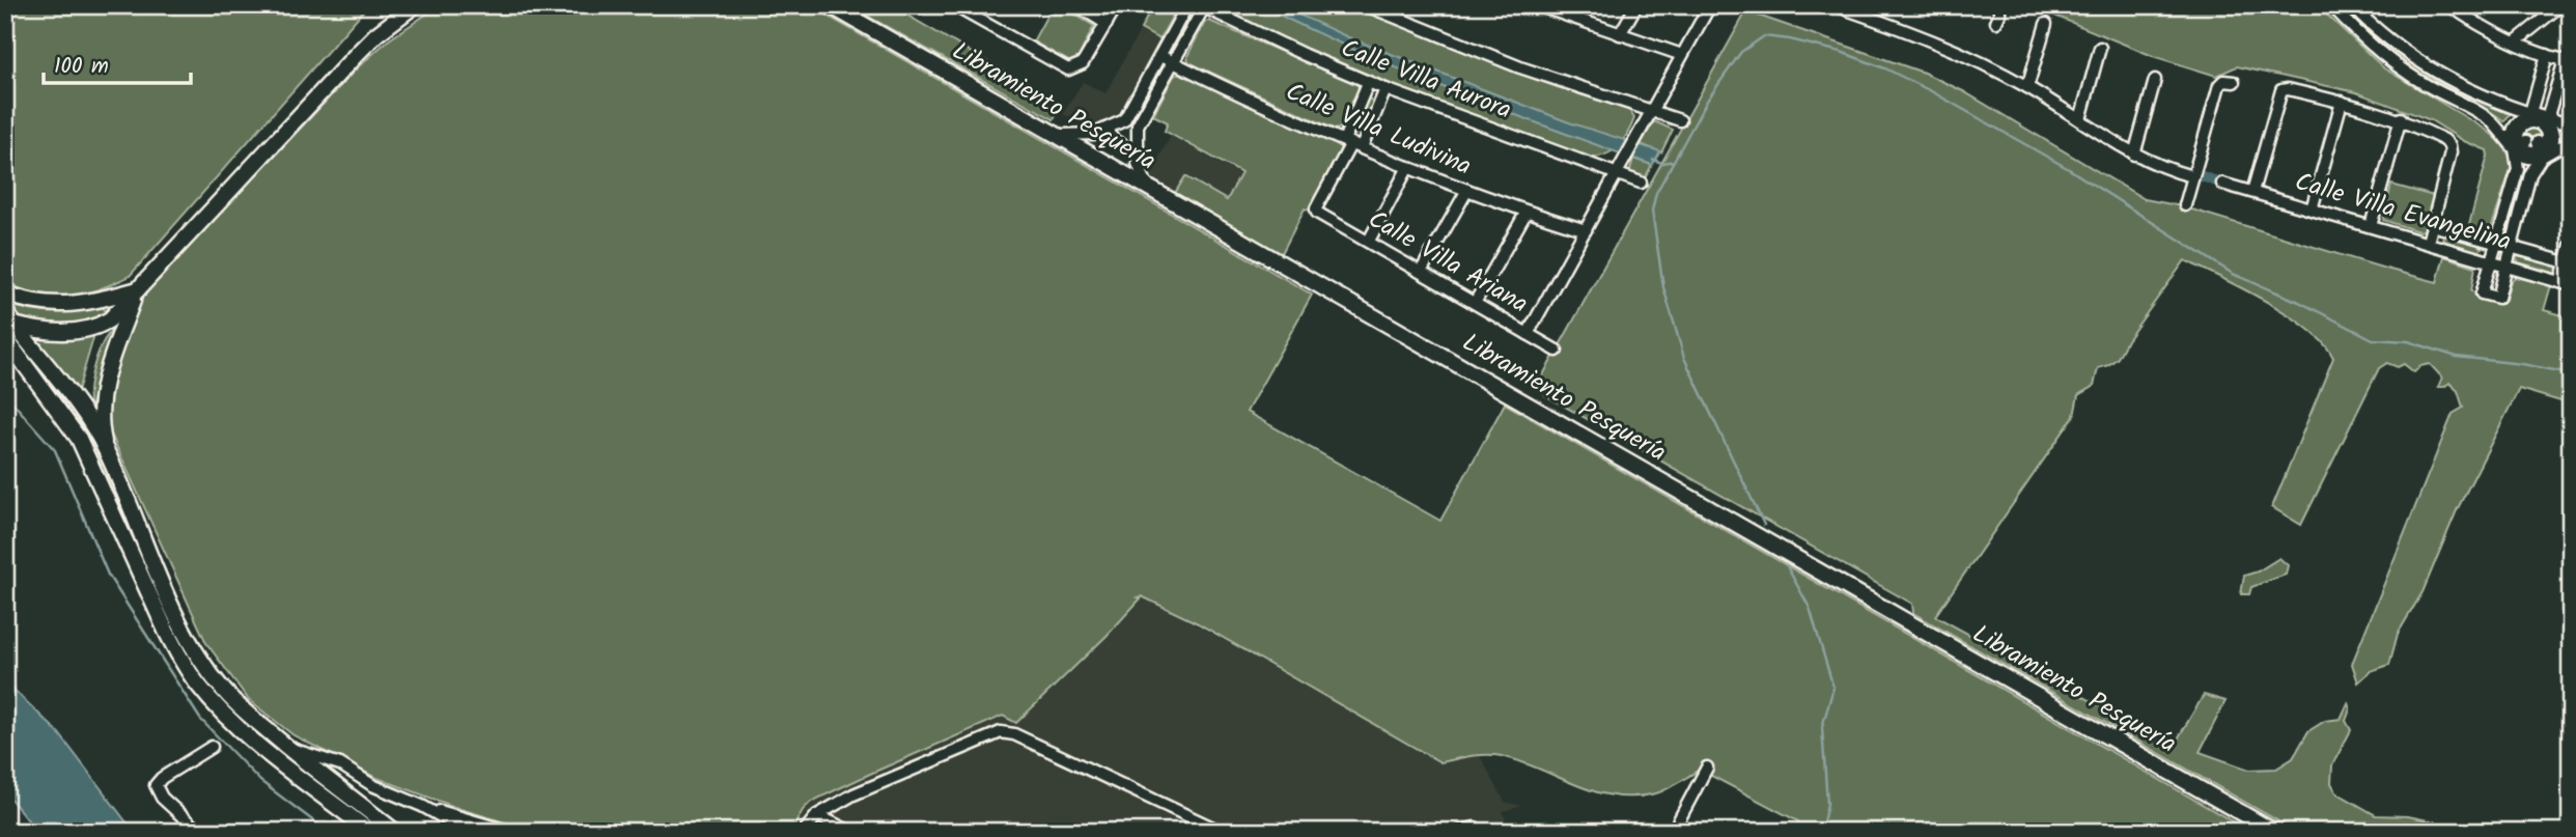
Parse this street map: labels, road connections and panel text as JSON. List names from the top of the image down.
{
  "streets": {
    "main road": ["Libramiento Pesquería"],
    "street": [
      "Calle Villa Aurora",
      "Calle Villa Ludivina",
      "Calle Villa Evangelina",
      "Calle Villa Ariana"
    ]
  },
  "crossings": [
    ["Calle Villa Ludivina", "Calle Villa Ariana"]
  ],
  "scale_bar": "100 m"
}
